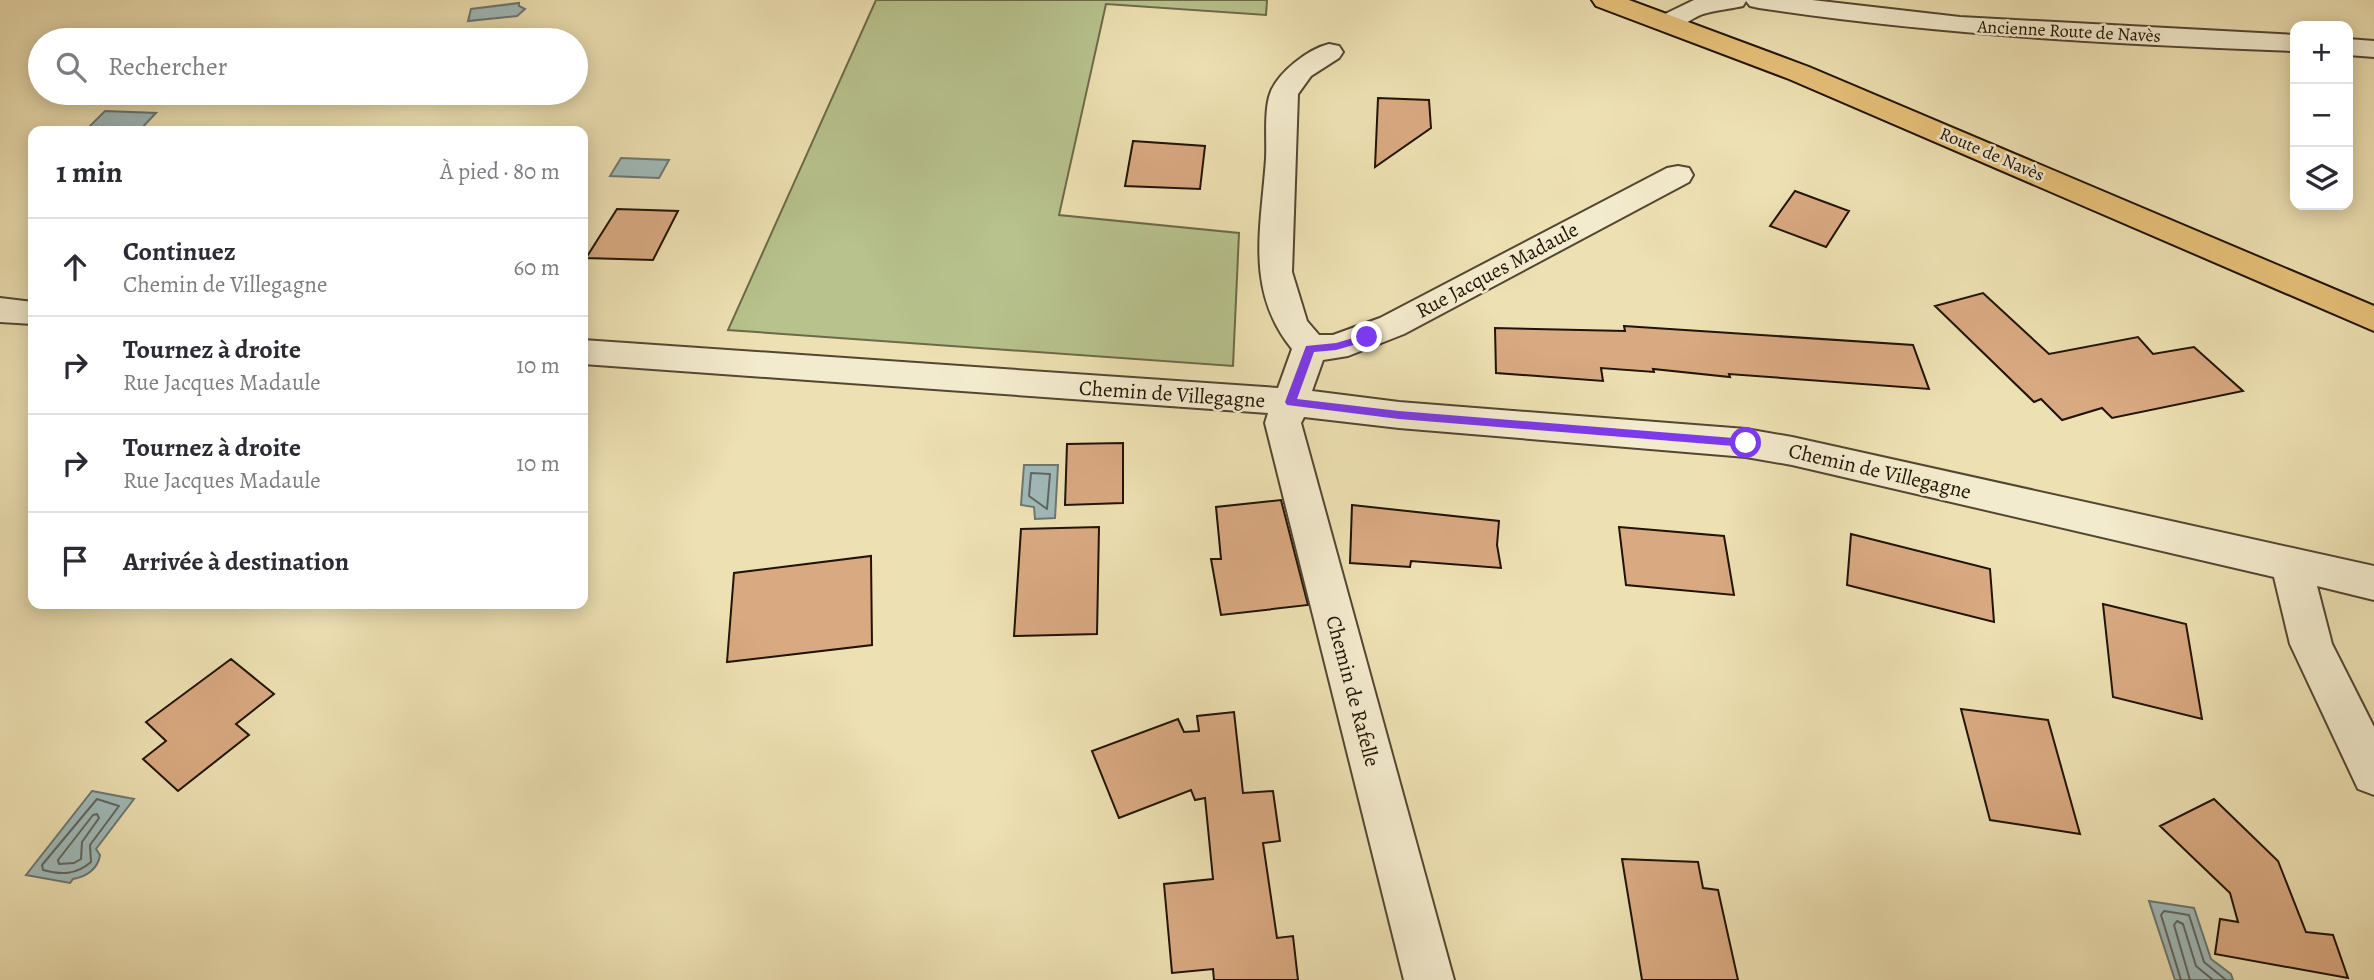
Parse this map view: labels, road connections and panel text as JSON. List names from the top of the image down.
{
  "streets": {
    "main road": ["Route de Navès"],
    "street": [
      "Ancienne Route de Navès",
      "Rue Jacques Madaule",
      "Chemin de Villegagne",
      "Chemin de Rafelle"
    ]
  },
  "crossings": [
    ["Chemin de Villegagne", "Chemin de Rafelle"]
  ],
  "page": {
    "map_buttons": ["+", "−"],
    "search": "Rechercher",
    "heading": ["1 min", "À pied · 80 m"],
    "list": [
      ["Continuez", "Chemin de Villegagne", "60 m"],
      ["Tournez à droite", "Rue Jacques Madaule", "10 m"],
      ["Tournez à droite", "Rue Jacques Madaule", "10 m"],
      "Arrivée à destination"
    ]
  }
}
